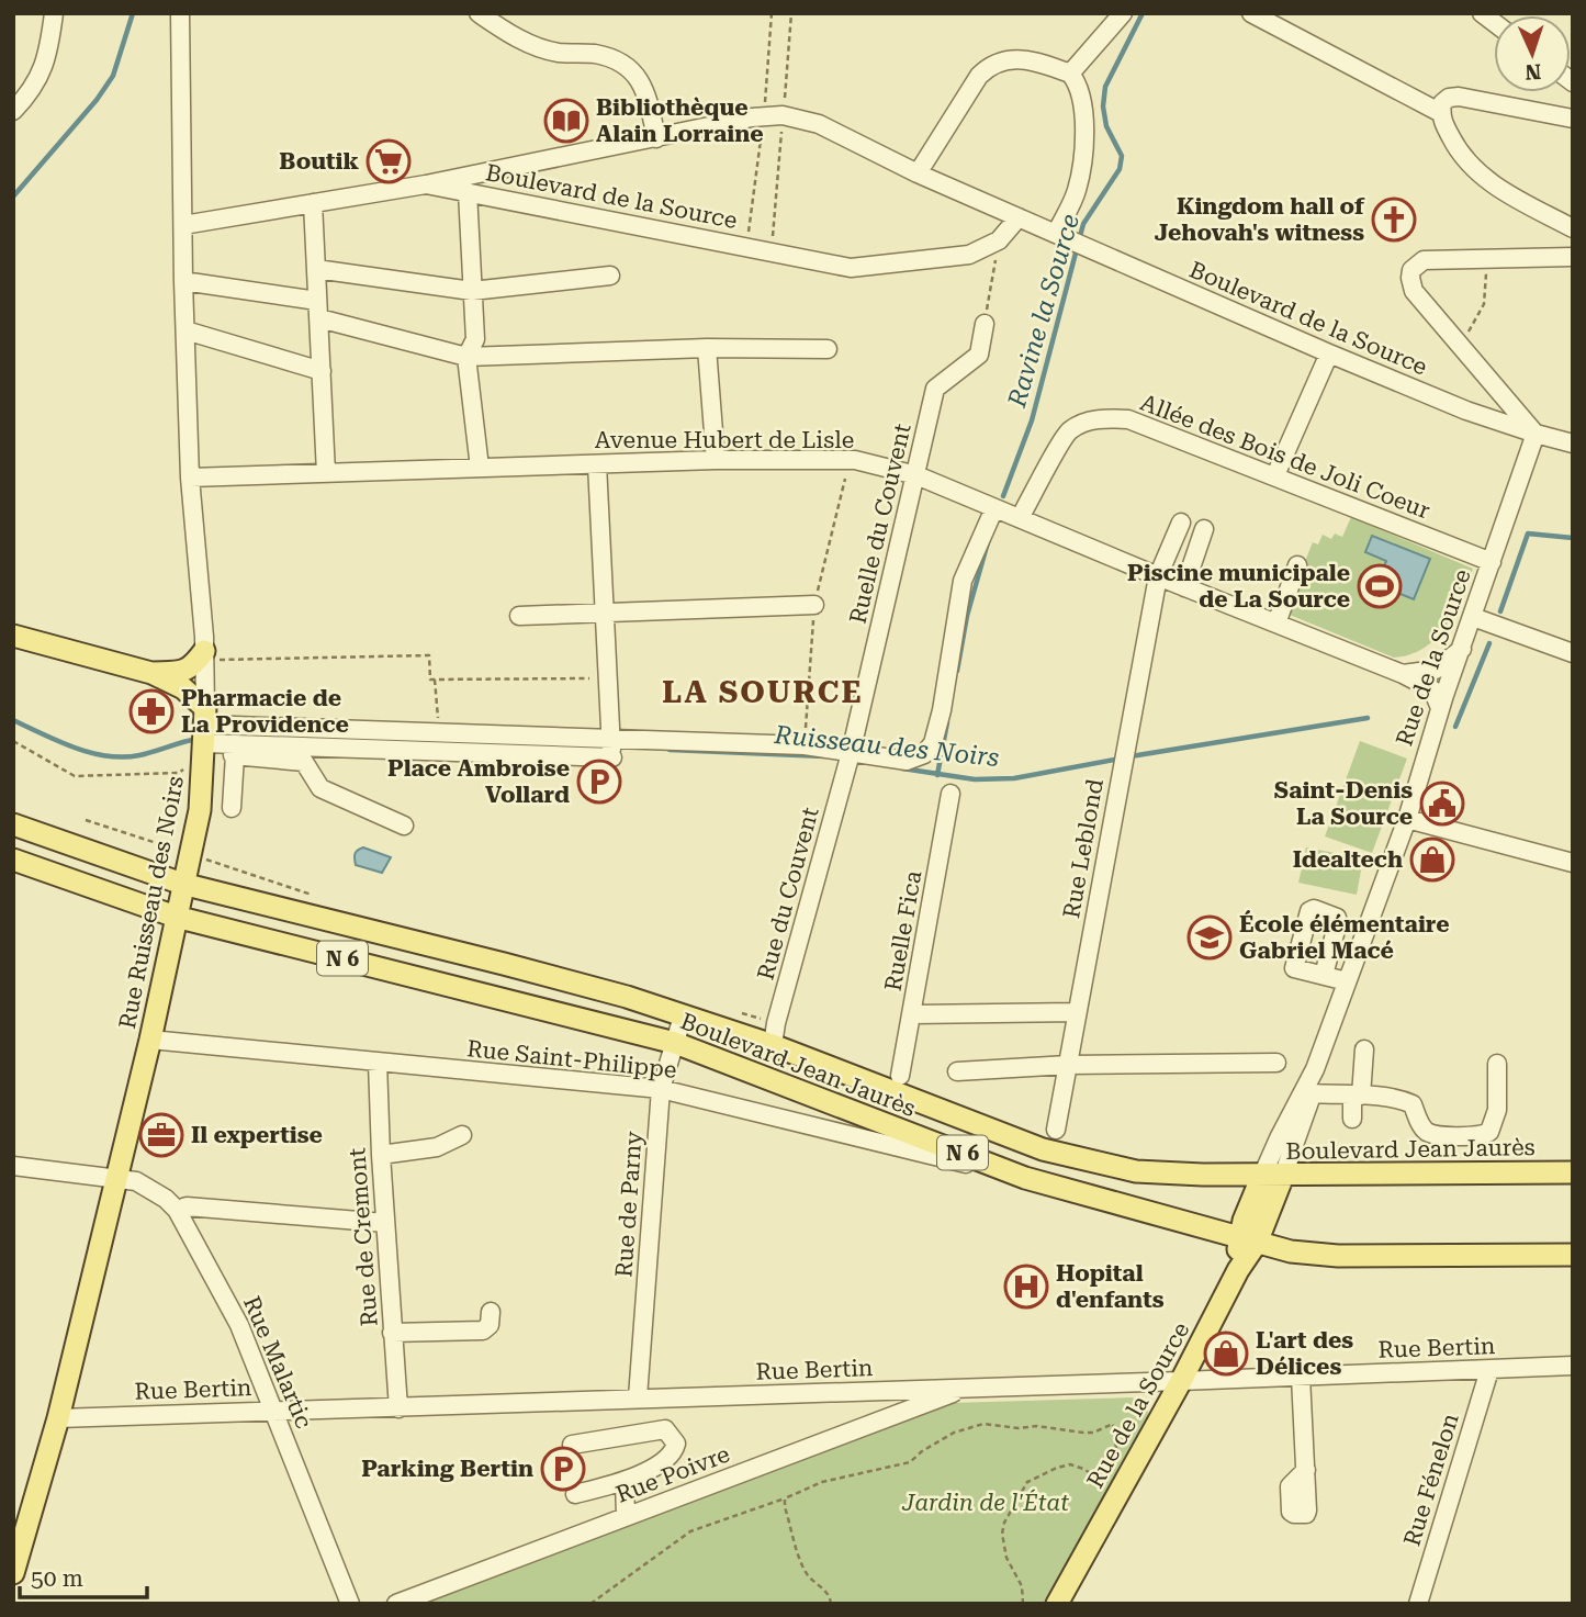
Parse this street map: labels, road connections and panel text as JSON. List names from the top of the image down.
{
  "streets": {
    "main road": [
      "Rue de la Source",
      "Rue Ruisseau des Noirs",
      "N 6",
      "Boulevard Jean Jaurès"
    ],
    "street": [
      "Boulevard de la Source",
      "Avenue Hubert de Lisle",
      "Allée des Bois de Joli Coeur",
      "Ruelle du Couvent",
      "Rue Leblond",
      "Rue du Couvent",
      "Ruelle Fica",
      "Rue Saint-Philippe",
      "Rue de Parny",
      "Rue de Cremont",
      "Rue Bertin",
      "Rue Malartic",
      "Rue Poivre",
      "Rue Fénelon"
    ]
  },
  "crossings": [
    ["Boulevard de la Source", "Rue de la Source"],
    ["Boulevard de la Source", "Rue Ruisseau des Noirs"],
    ["Avenue Hubert de Lisle", "Allée des Bois de Joli Coeur"],
    ["Avenue Hubert de Lisle", "Ruelle du Couvent"],
    ["Avenue Hubert de Lisle", "Rue de la Source"],
    ["Avenue Hubert de Lisle", "Rue Leblond"],
    ["Avenue Hubert de Lisle", "Rue Ruisseau des Noirs"],
    ["Allée des Bois de Joli Coeur", "Rue de la Source"],
    ["Ruelle du Couvent", "Rue du Couvent"],
    ["Rue de la Source", "Boulevard Jean Jaurès"],
    ["Rue de la Source", "Rue Bertin"],
    ["Rue du Couvent", "Boulevard Jean Jaurès"],
    ["Rue Ruisseau des Noirs", "Rue Saint-Philippe"],
    ["Rue Ruisseau des Noirs", "Boulevard Jean Jaurès"],
    ["Rue Ruisseau des Noirs", "Rue Bertin"],
    ["Rue Ruisseau des Noirs", "Rue Malartic"],
    ["Rue Saint-Philippe", "Boulevard Jean Jaurès"],
    ["Rue Saint-Philippe", "Rue de Parny"],
    ["Rue Saint-Philippe", "Rue de Cremont"],
    ["Boulevard Jean Jaurès", "Rue de Parny"],
    ["Rue de Parny", "Rue Bertin"],
    ["Rue de Cremont", "Rue Bertin"],
    ["Rue Bertin", "Rue Malartic"],
    ["Rue Bertin", "Rue Poivre"],
    ["Rue Bertin", "Rue Fénelon"]
  ],
  "districts": ["LA SOURCE"],
  "water": ["Ravine la Source", "Ruisseau des Noirs"],
  "parks": ["Jardin de l'État"],
  "places": {
    "library": ["Bibliothèque Alain Lorraine"],
    "supermarket": ["Boutik"],
    "church": ["Kingdom hall of Jehovah's witness"],
    "sports": ["Piscine municipale de La Source"],
    "pharmacy": ["Pharmacie de La Providence"],
    "parking": ["Place Ambroise Vollard", "Parking Bertin"],
    "public building": ["Saint-Denis La Source"],
    "shop": ["Idealtech", "L'art des Délices"],
    "school or university": ["École élémentaire Gabriel Macé"],
    "office": ["Il expertise"],
    "hospital": ["Hopital d'enfants"]
  },
  "scale_bar": "50 m",
  "north": "bottom"
}
